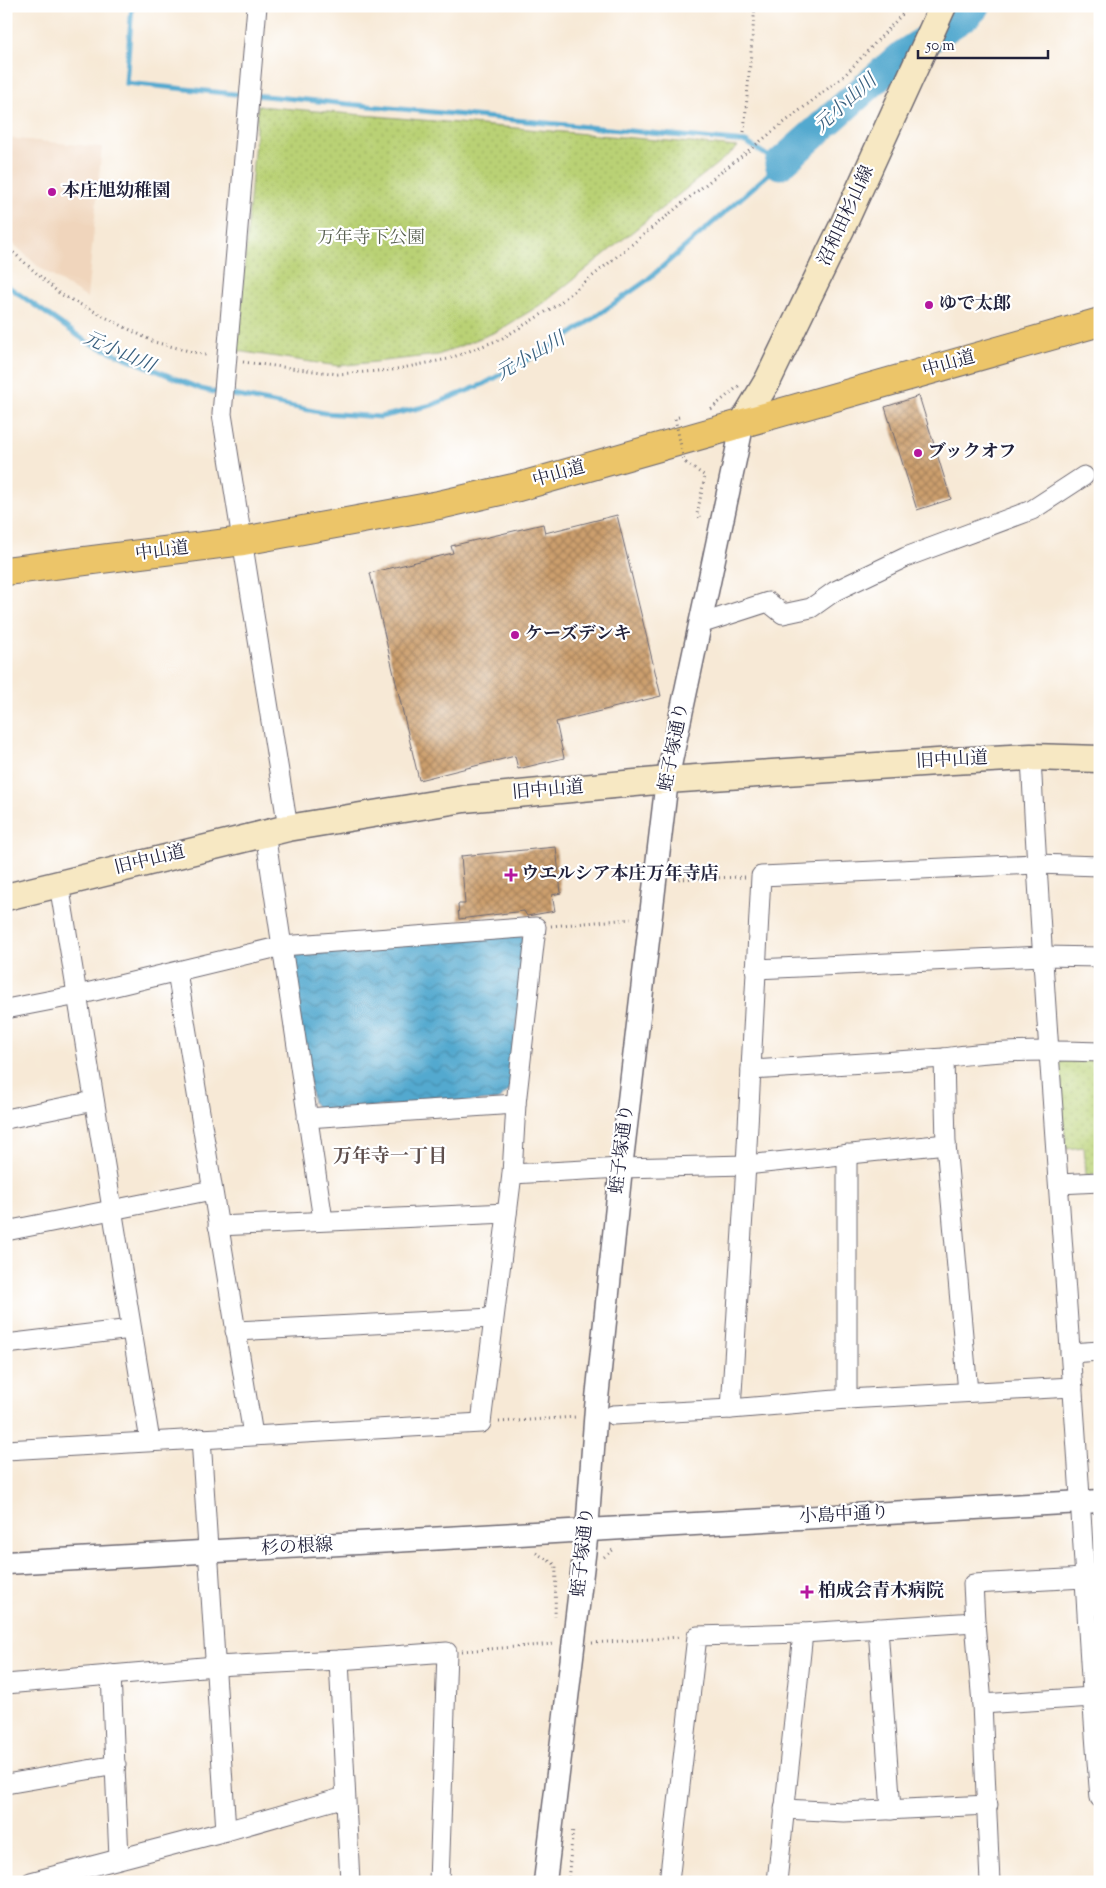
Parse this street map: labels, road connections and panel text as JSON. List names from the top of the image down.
{
  "streets": {
    "highway": ["中山道"],
    "main road": ["沼和田杉山線", "旧中山道"],
    "street": ["蛭子塚通り", "小島中通り", "杉の根線"]
  },
  "crossings": [
    ["沼和田杉山線", "中山道"],
    ["沼和田杉山線", "蛭子塚通り"],
    ["中山道", "蛭子塚通り"],
    ["蛭子塚通り", "旧中山道"],
    ["蛭子塚通り", "小島中通り"],
    ["蛭子塚通り", "杉の根線"],
    ["小島中通り", "杉の根線"]
  ],
  "districts": ["万年寺一丁目"],
  "water": ["元小山川"],
  "parks": ["万年寺下公園"],
  "places": {
    "other": [
      "本庄旭幼稚園",
      "ゆで太郎",
      "ブックオフ",
      "ケーズデンキ"
    ],
    "health": ["ウエルシア本庄万年寺店", "柏成会青木病院"]
  },
  "scale_bar": "50 m"
}
